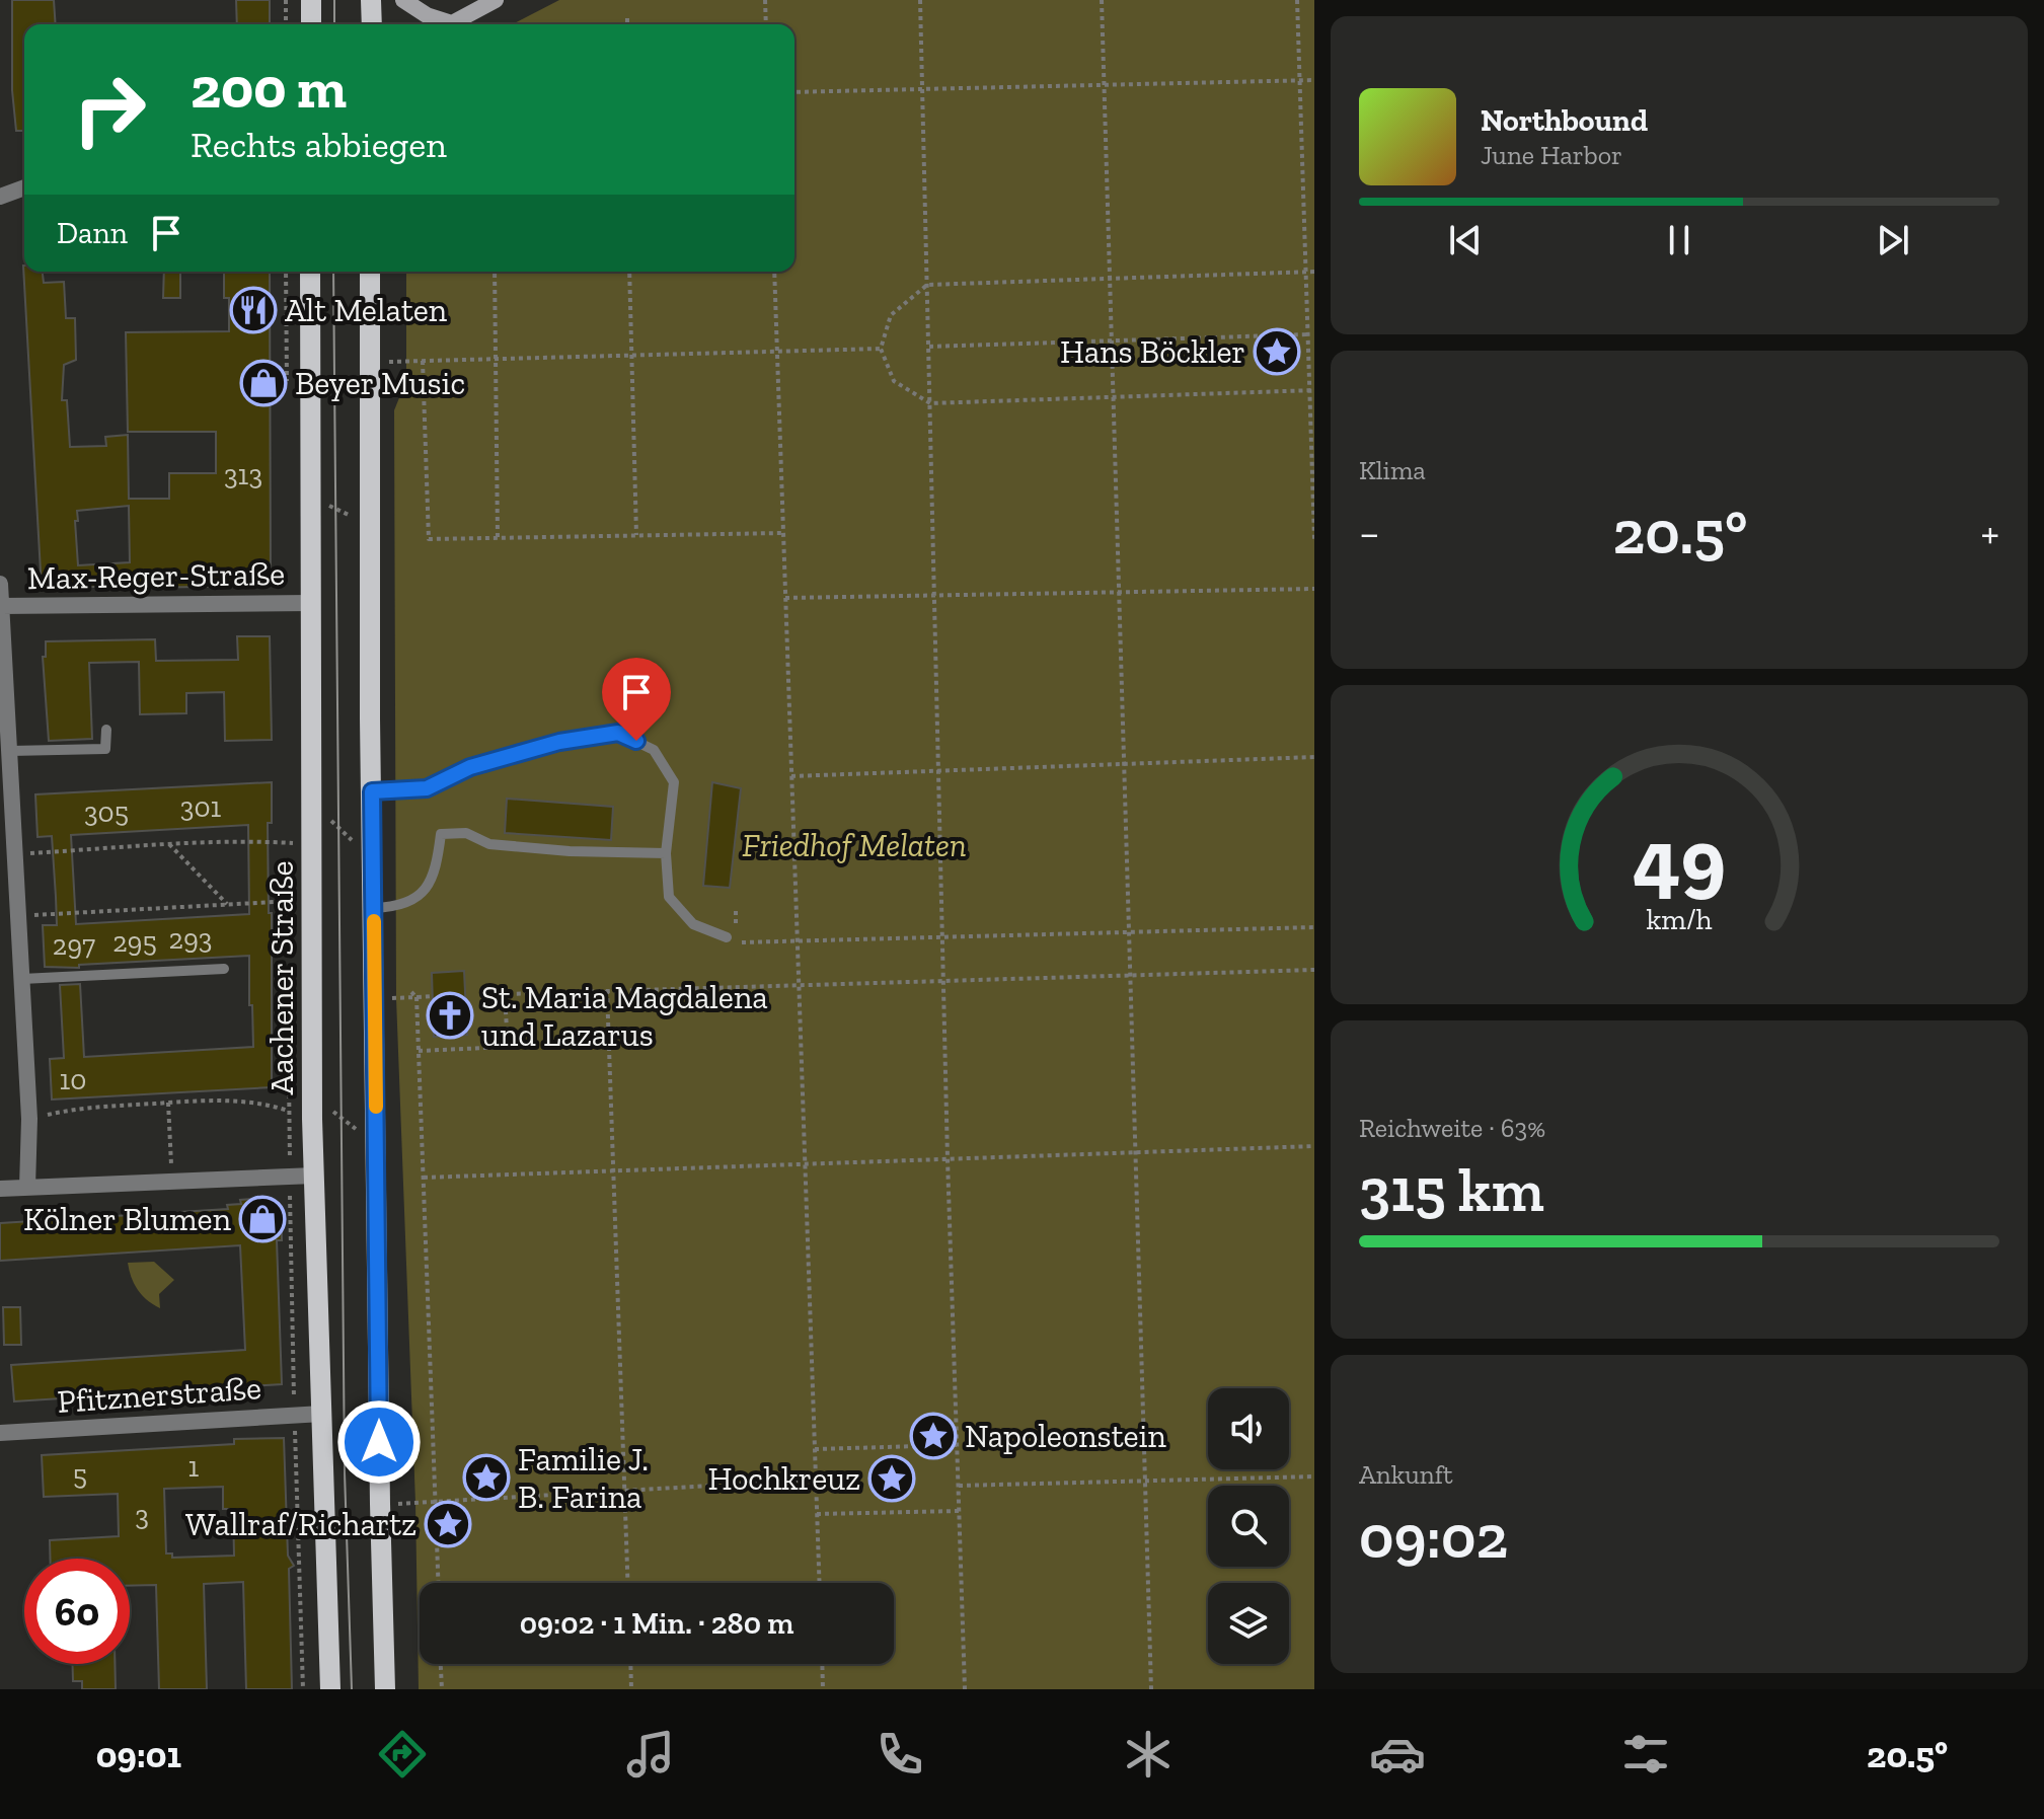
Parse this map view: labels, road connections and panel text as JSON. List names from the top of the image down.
{
  "streets": {
    "main road": ["Aachener Straße"],
    "street": ["Max-Reger-Straße", "Pfitznerstraße"]
  },
  "crossings": [
    ["Max-Reger-Straße", "Aachener Straße"],
    ["Aachener Straße", "Pfitznerstraße"]
  ],
  "parks": ["Friedhof Melaten"],
  "places": {
    "restaurant": ["Alt Melaten"],
    "place": [
      "Hans Böckler",
      "Napoleonstein",
      "Familie J. B. Farina",
      "Hochkreuz",
      "Wallraf/Richartz"
    ],
    "shop": ["Beyer Music", "Kölner Blumen"],
    "church": ["St. Maria Magdalena und Lazarus"]
  },
  "house_numbers": [
    "313",
    "301",
    "305",
    "293",
    "295",
    "297",
    "10",
    "1",
    "5",
    "3"
  ],
  "page": {
    "turn": ["200 m", "Rechts abbiegen"],
    "song": ["Northbound", "June Harbor"],
    "then": "Dann",
    "tile": [
      "Klima",
      ["Reichweite · 63%", "315 km"],
      ["Ankunft", "09:02"]
    ],
    "heat": ["−", "20.5°", "+"],
    "limit": "60",
    "trip": "09:02 · 1 Min. · 280 m",
    "tabs": ["09:01", "20.5°"],
    "gauge": ["49", "km/h"]
  }
}
